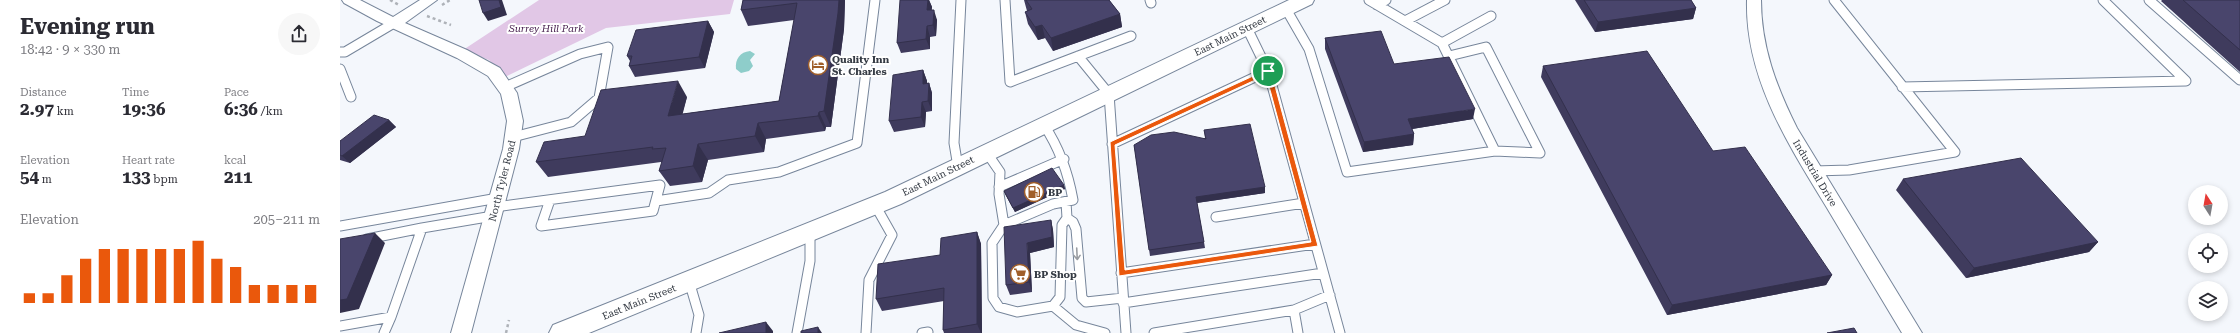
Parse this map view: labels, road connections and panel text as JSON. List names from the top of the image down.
{
  "streets": {
    "main road": ["East Main Street"],
    "street": ["Industrial Drive", "North Tyler Road"]
  },
  "parks": ["Surrey Hill Park"],
  "places": {
    "hotel": ["Quality Inn St. Charles"],
    "fuel station": ["BP"],
    "supermarket": ["BP Shop"]
  },
  "north": "top",
  "page": {
    "heading": ["Evening run", "18:42 · 9 × 330 m"],
    "stats": [
      ["Distance", "2.97 km"],
      ["Time", "19:36"],
      ["Pace", "6:36 /km"],
      ["Elevation", "54 m"],
      ["Heart rate", "133 bpm"],
      ["kcal", "211"]
    ],
    "chart": ["Elevation", "205–211 m"]
  }
}
